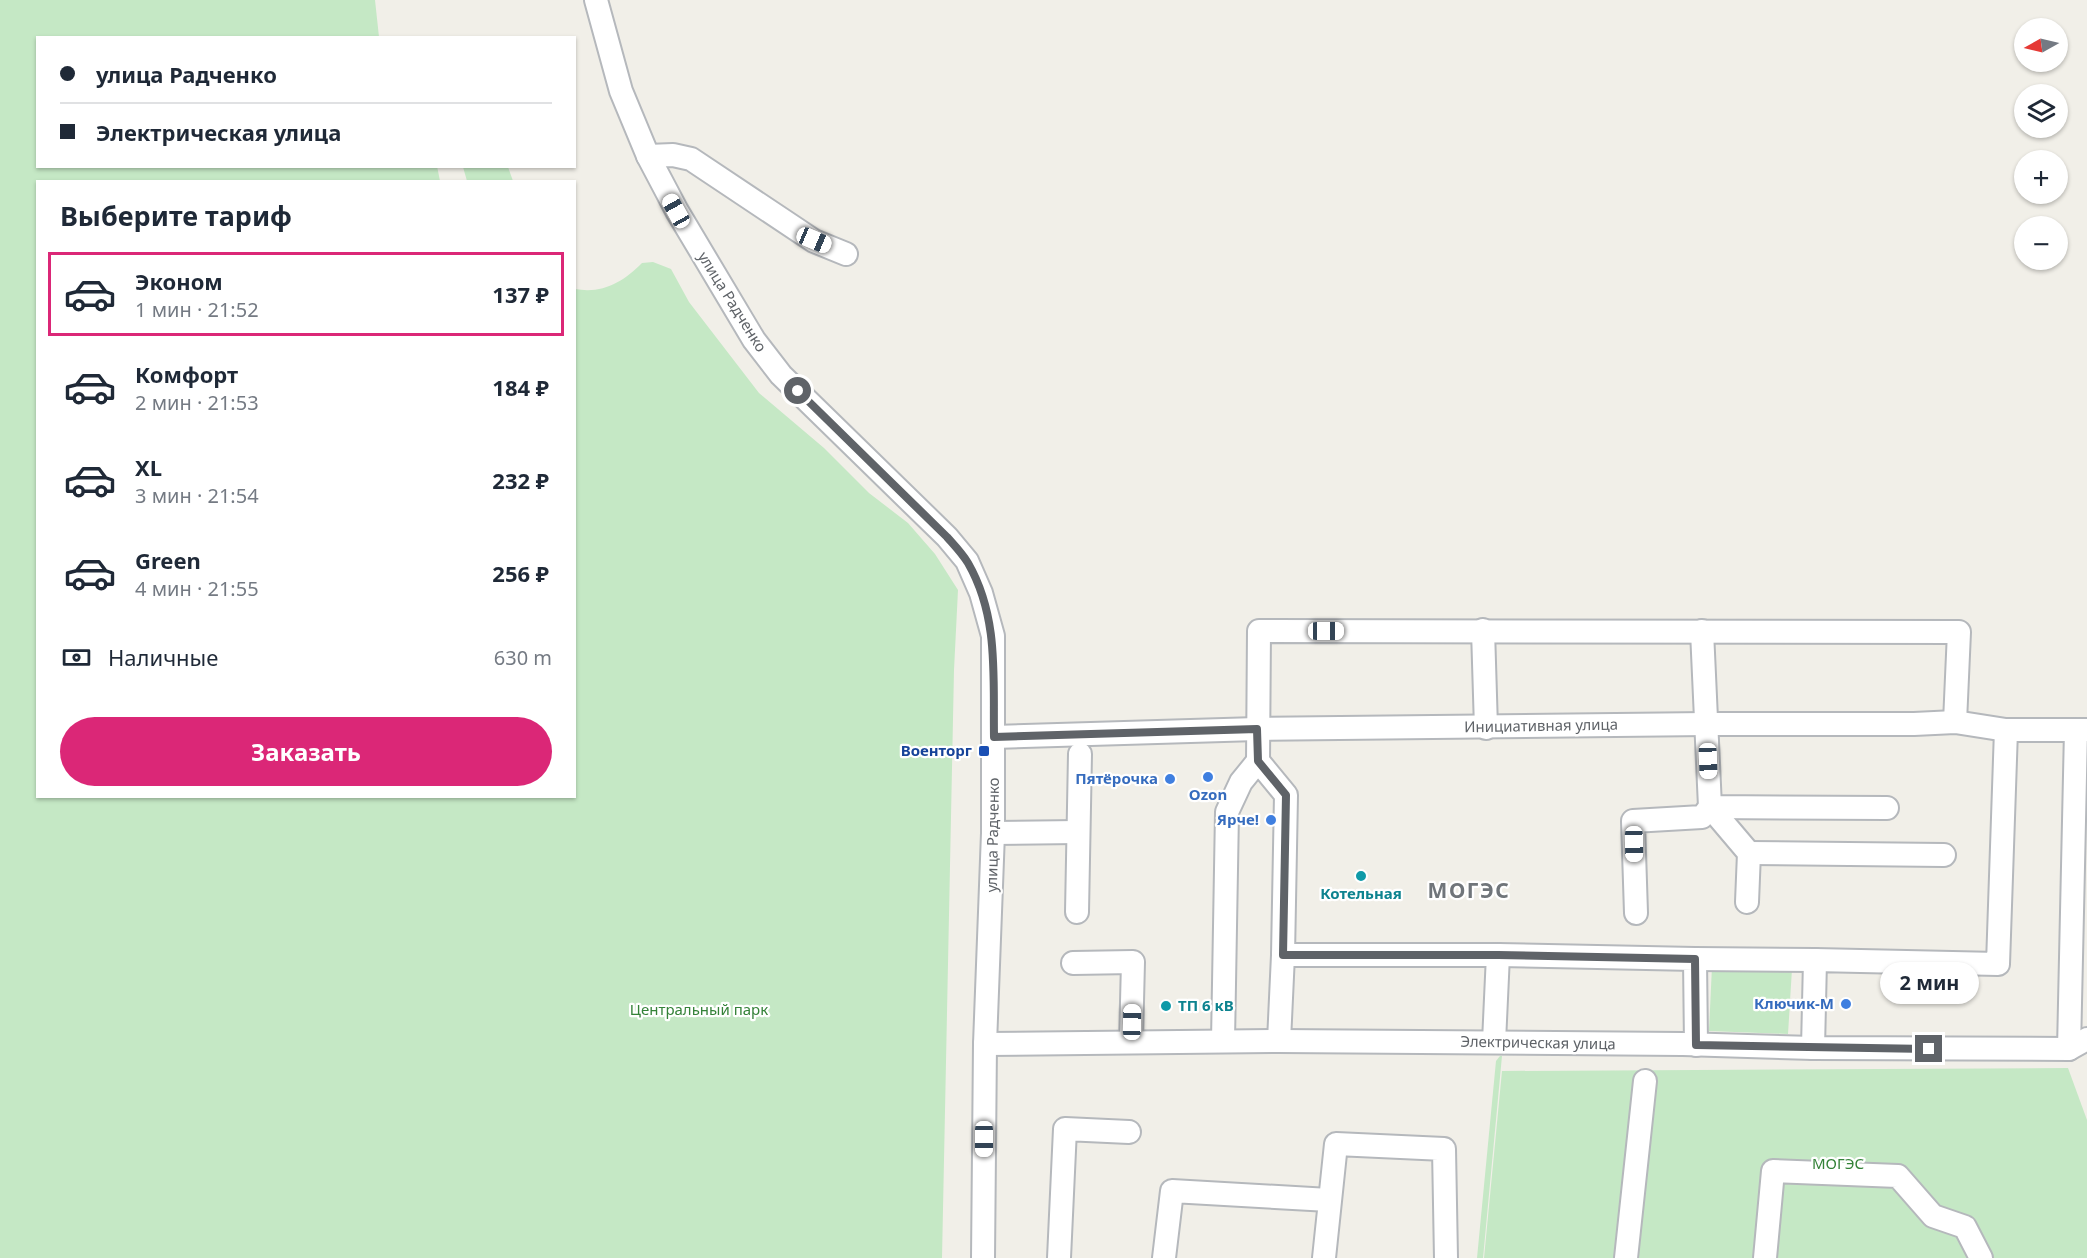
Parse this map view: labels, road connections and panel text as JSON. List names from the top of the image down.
{
  "streets": {
    "street": ["улица Радченко", "Инициативная улица", "Электрическая улица"]
  },
  "crossings": [
    ["улица Радченко", "Инициативная улица"],
    ["улица Радченко", "Электрическая улица"]
  ],
  "districts": ["МОГЭС"],
  "parks": ["Центральный парк", "МОГЭС"],
  "places": {
    "transit": ["Военторг"],
    "other": [
      "Ozon",
      "Пятёрочка",
      "Ярче!",
      "Котельная",
      "Ключик-М",
      "ТП 6 кВ"
    ]
  },
  "north": "left",
  "page": {
    "map_buttons": ["+", "−"],
    "banner": ["улица Радченко", "Электрическая улица"],
    "heading": "Выберите тариф",
    "list": [
      {
        "name": "Эконом",
        "note": "1 мин · 21:52",
        "value": "137 ₽"
      },
      {
        "name": "Комфорт",
        "note": "2 мин · 21:53",
        "value": "184 ₽"
      },
      {
        "name": "XL",
        "note": "3 мин · 21:54",
        "value": "232 ₽"
      },
      {
        "name": "Green",
        "note": "4 мин · 21:55",
        "value": "256 ₽"
      }
    ],
    "pay": ["Наличные", "630 m"],
    "buttons": "Заказать",
    "bubble": "2 мин"
  }
}
